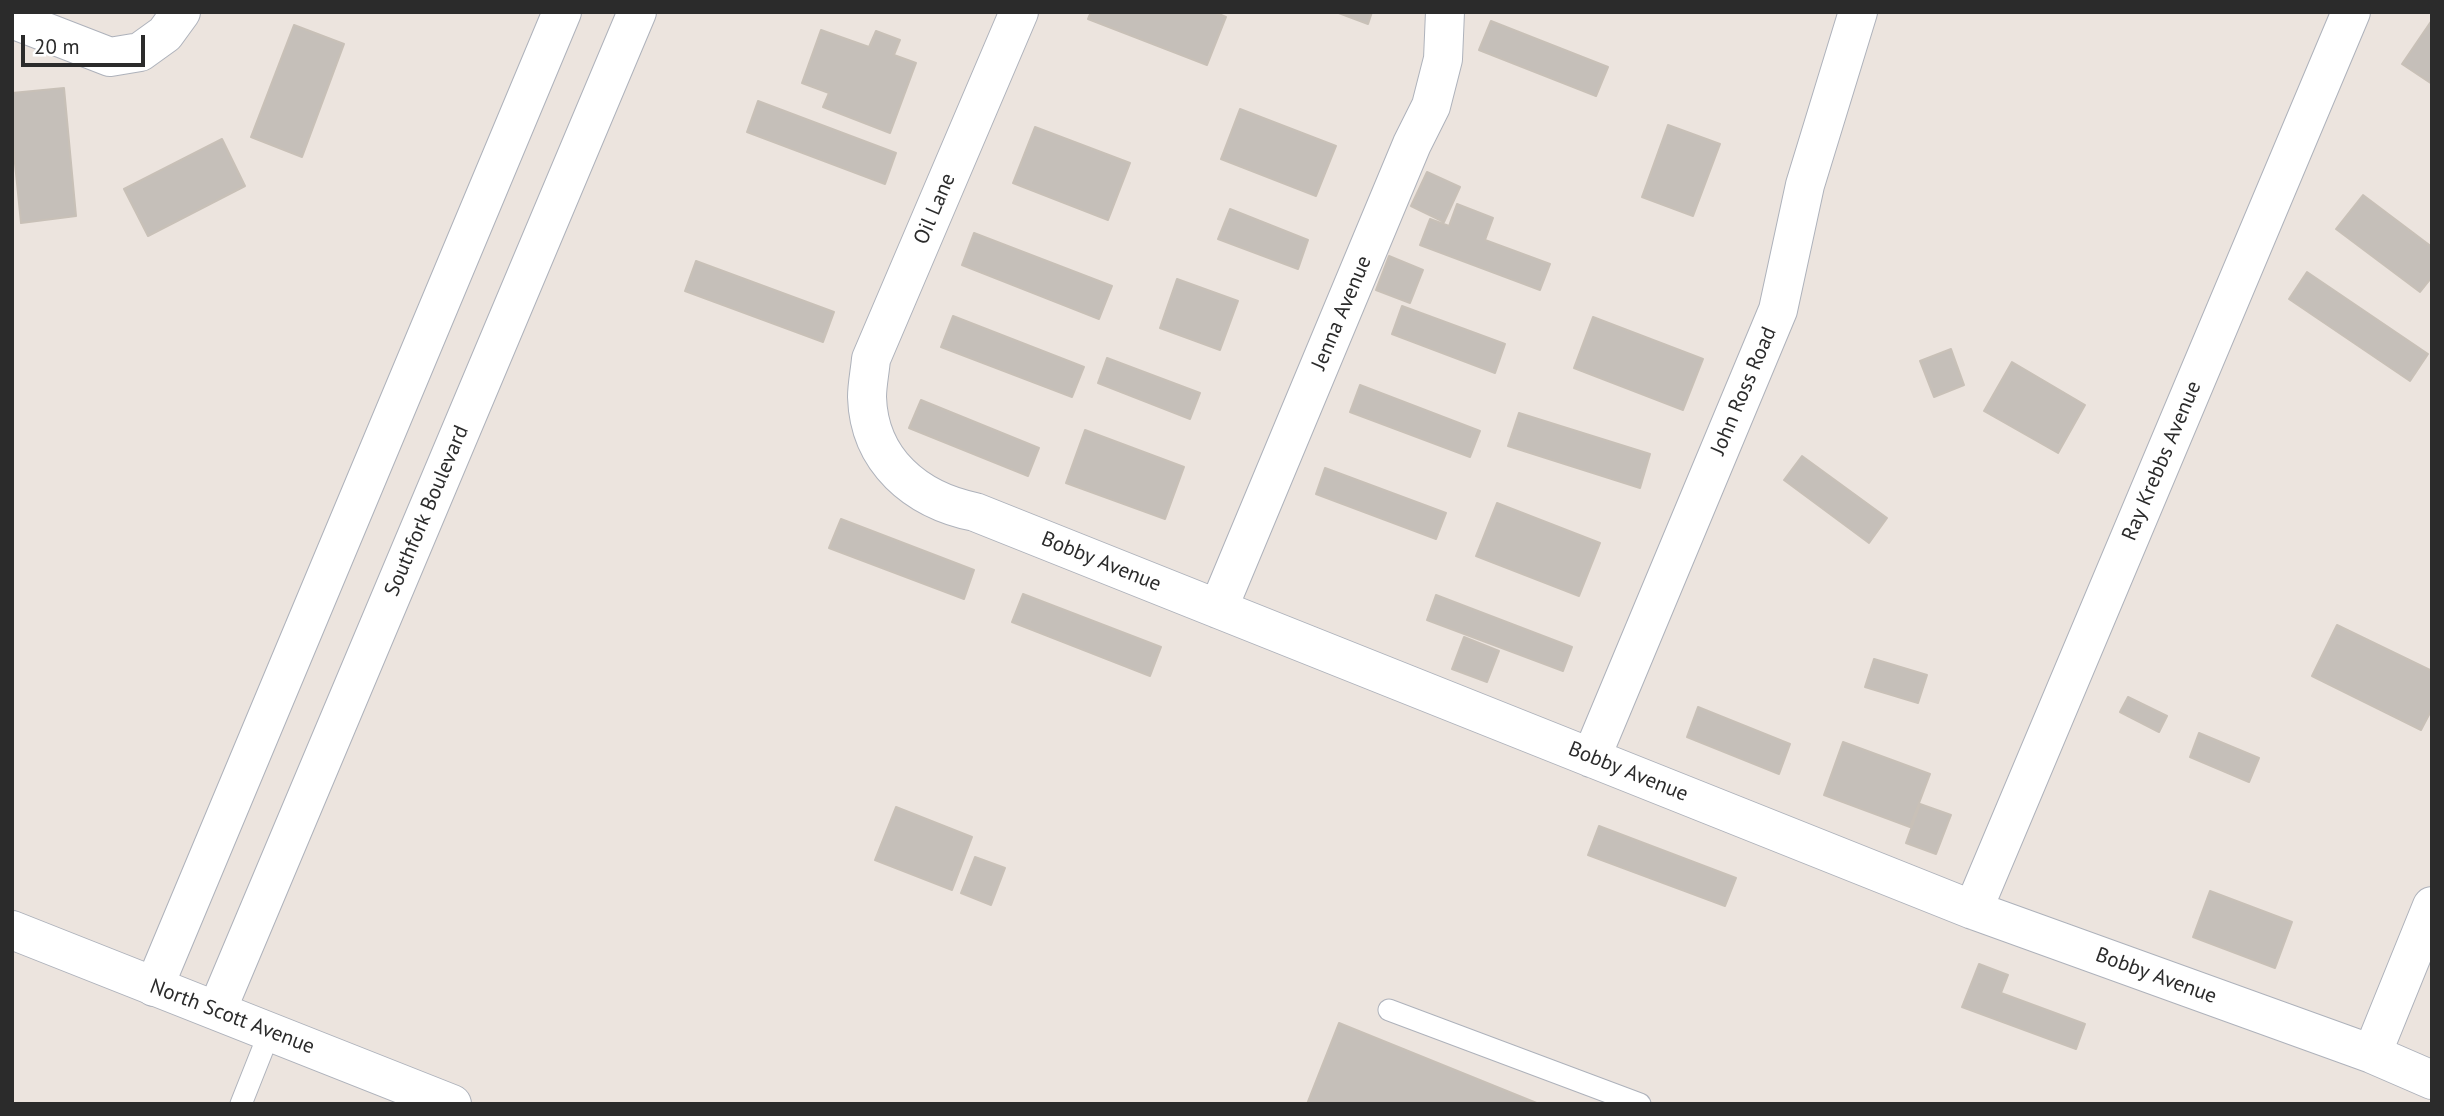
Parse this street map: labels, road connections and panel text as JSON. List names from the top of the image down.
{
  "streets": {
    "street": [
      "Oil Lane",
      "Jenna Avenue",
      "John Ross Road",
      "Ray Krebbs Avenue",
      "Southfork Boulevard",
      "Bobby Avenue",
      "North Scott Avenue"
    ]
  },
  "crossings": [
    ["Oil Lane", "Bobby Avenue"],
    ["Jenna Avenue", "Bobby Avenue"],
    ["John Ross Road", "Bobby Avenue"],
    ["Ray Krebbs Avenue", "Bobby Avenue"],
    ["Southfork Boulevard", "North Scott Avenue"]
  ],
  "scale_bar": "20 m"
}
